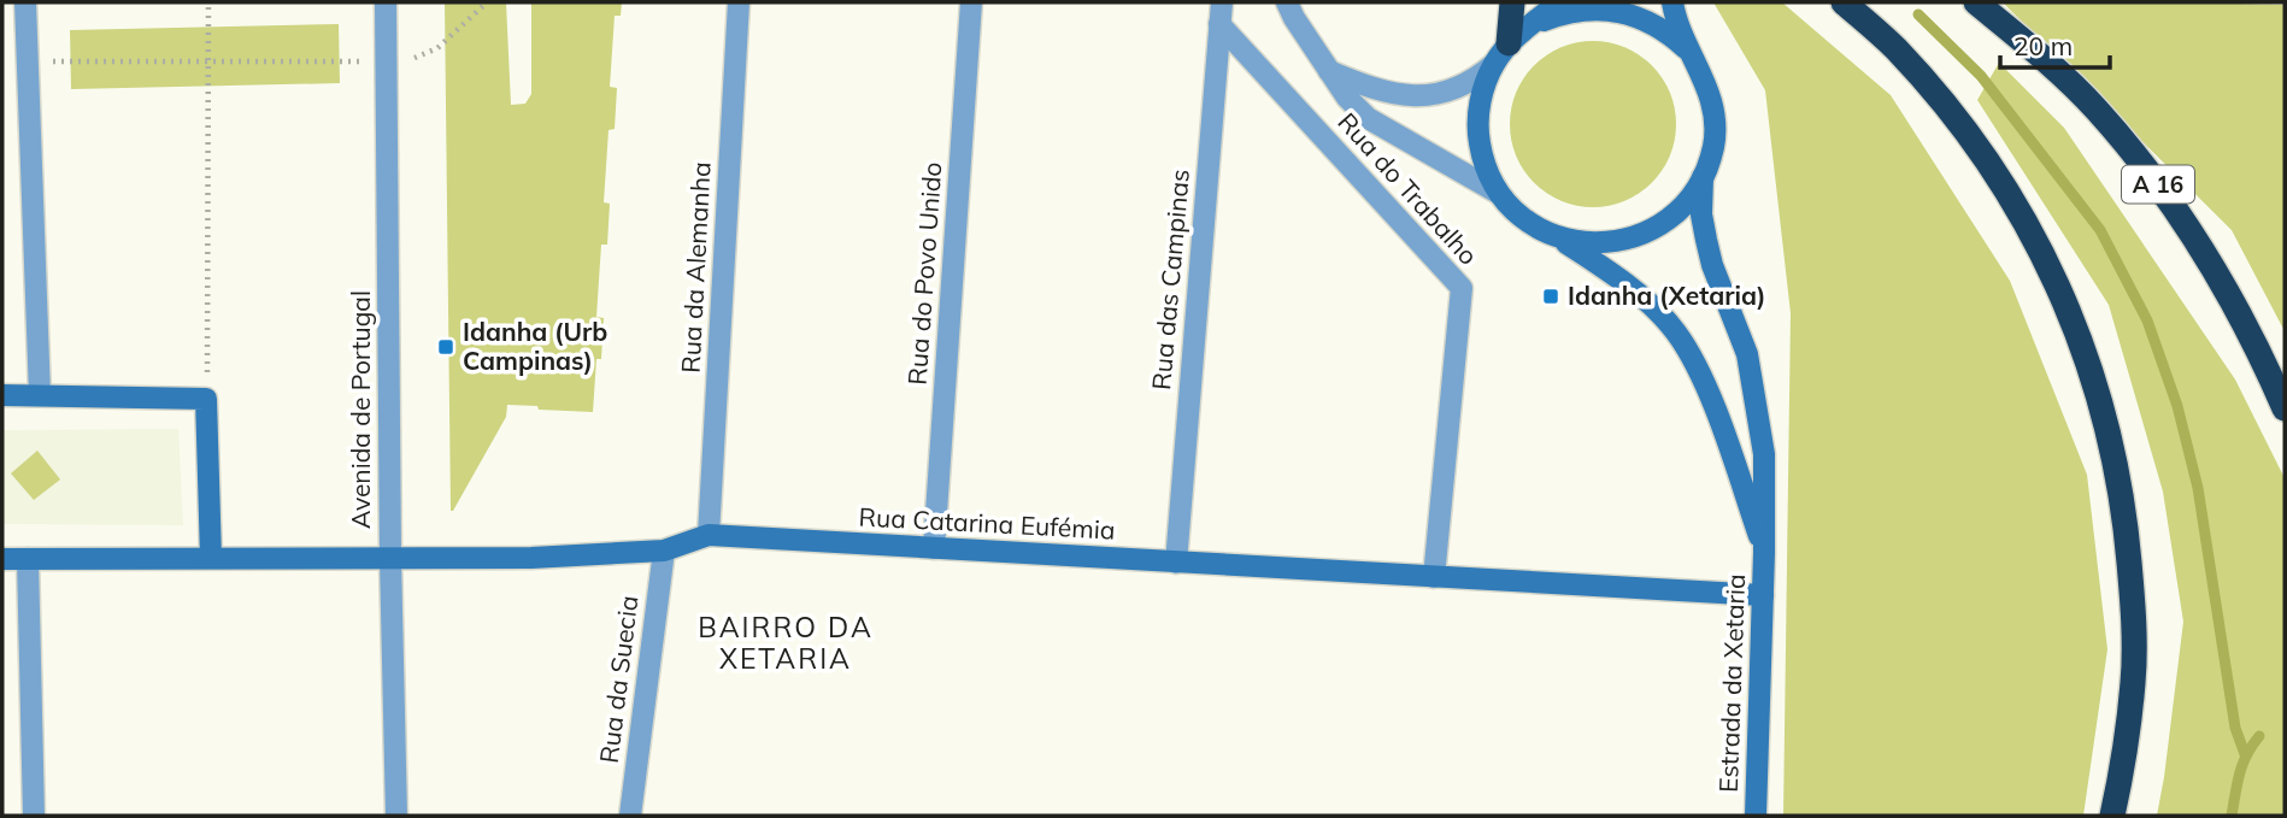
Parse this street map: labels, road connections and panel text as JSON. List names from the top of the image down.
{
  "streets": {
    "highway": ["A 16"],
    "street": [
      "Rua do Trabalho",
      "Rua da Alemanha",
      "Rua do Povo Unido",
      "Rua das Campinas",
      "Avenida de Portugal",
      "Rua Catarina Eufémia",
      "Rua da Suecia",
      "Estrada da Xetaria"
    ]
  },
  "crossings": [
    ["Rua do Trabalho", "Rua das Campinas"],
    ["Rua do Trabalho", "Rua Catarina Eufémia"],
    ["Rua da Alemanha", "Rua Catarina Eufémia"],
    ["Rua do Povo Unido", "Rua Catarina Eufémia"],
    ["Rua das Campinas", "Rua Catarina Eufémia"],
    ["Avenida de Portugal", "Rua Catarina Eufémia"],
    ["Rua Catarina Eufémia", "Rua da Suecia"],
    ["Rua Catarina Eufémia", "Estrada da Xetaria"]
  ],
  "districts": ["BAIRRO DA XETARIA"],
  "places": {
    "transit": ["Idanha (Xetaria)", "Idanha (Urb Campinas)"]
  },
  "scale_bar": "20 m"
}
